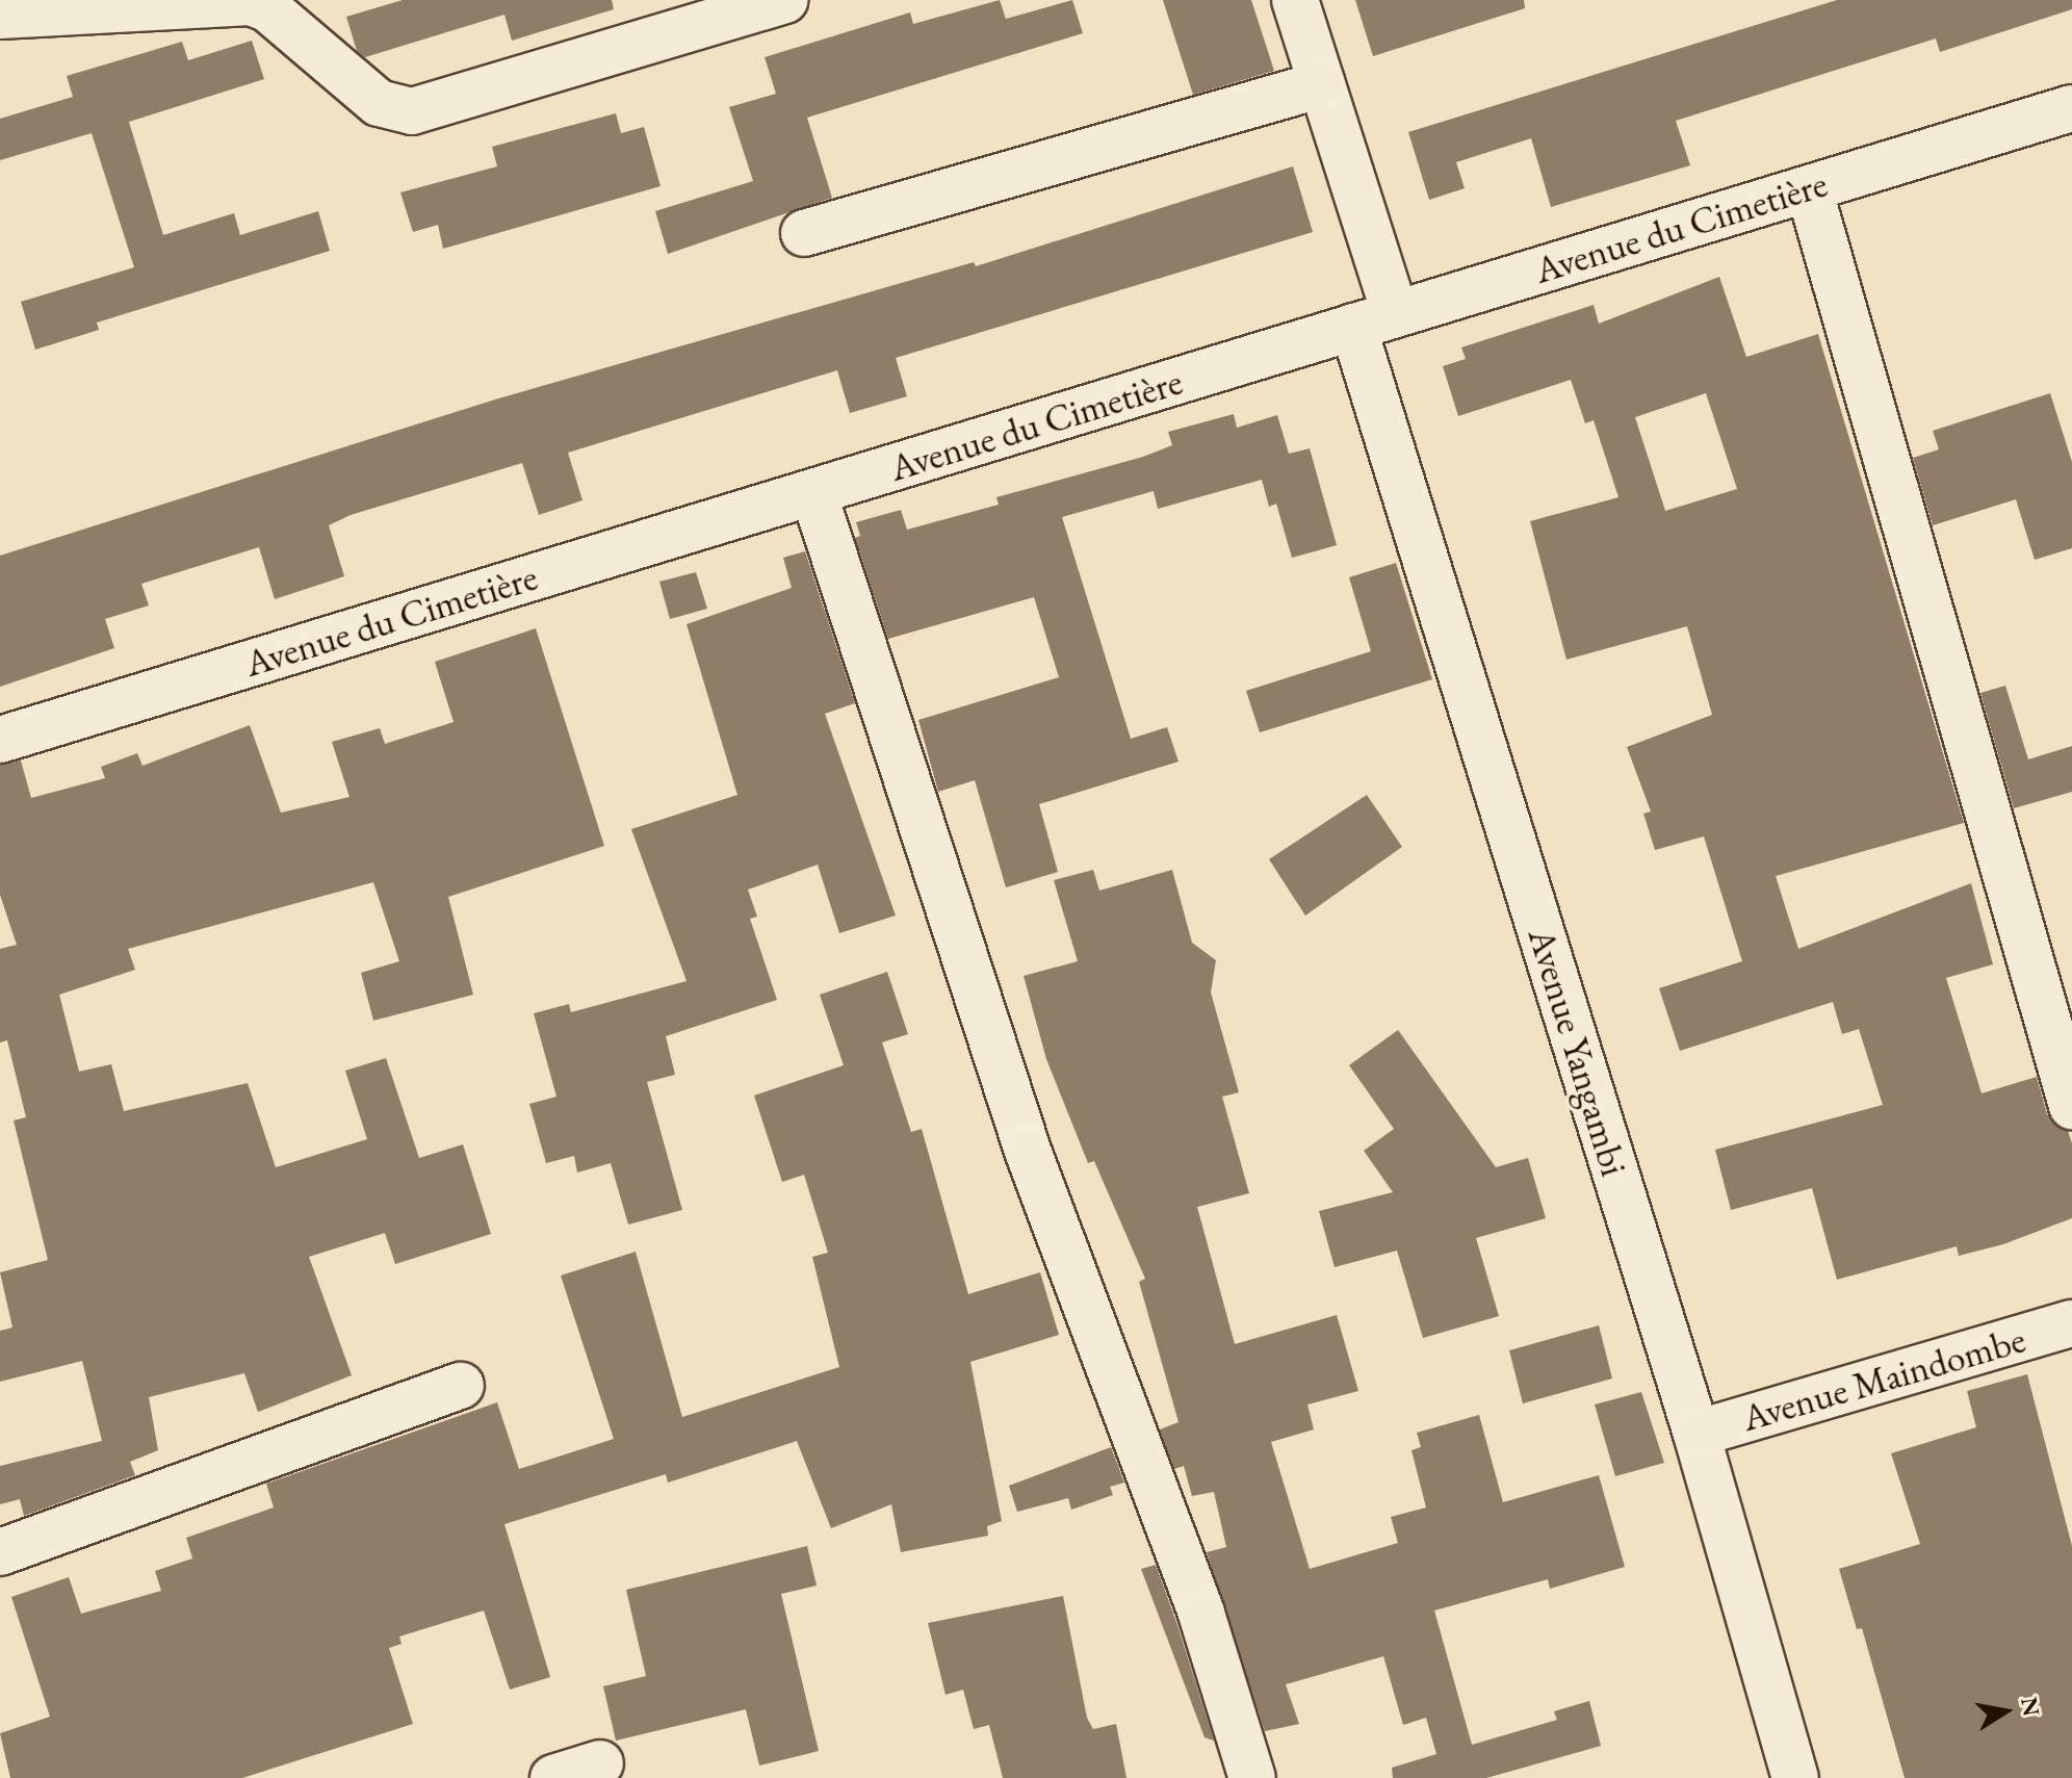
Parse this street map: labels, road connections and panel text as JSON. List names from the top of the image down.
{
  "streets": {
    "street": ["Avenue du Cimetière", "Avenue Yangambi", "Avenue Maindombe"]
  },
  "crossings": [
    ["Avenue du Cimetière", "Avenue Yangambi"],
    ["Avenue Yangambi", "Avenue Maindombe"]
  ],
  "north": "right"
}
